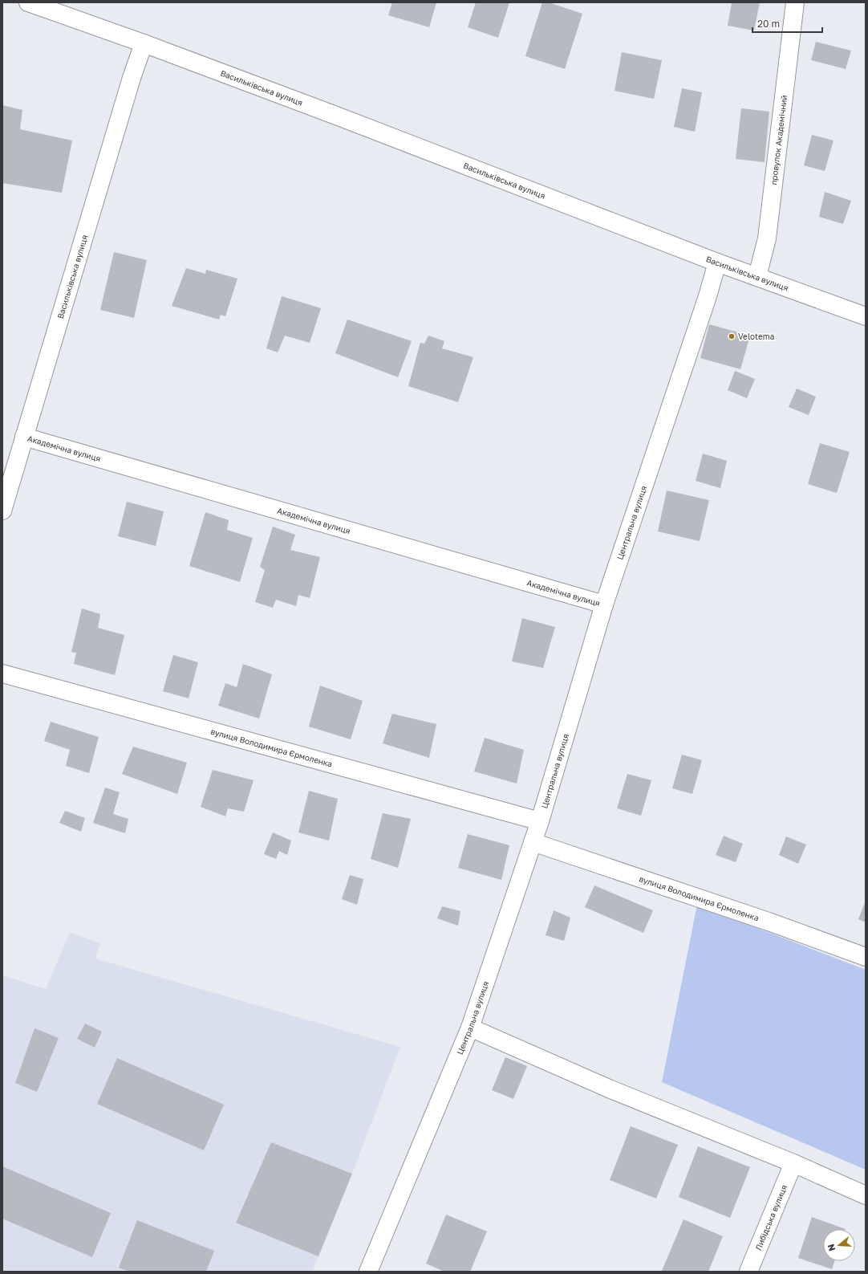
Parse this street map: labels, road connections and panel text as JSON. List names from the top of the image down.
{
  "streets": {
    "street": [
      "Васильківська вулиця",
      "провулок Академічний",
      "Академічна вулиця",
      "Центральна вулиця",
      "вулиця Володимира Єрмоленка",
      "Либідська вулиця"
    ]
  },
  "crossings": [
    ["Васильківська вулиця", "провулок Академічний"],
    ["Васильківська вулиця", "Академічна вулиця"],
    ["Васильківська вулиця", "Центральна вулиця"],
    ["Академічна вулиця", "Центральна вулиця"],
    ["Центральна вулиця", "вулиця Володимира Єрмоленка"]
  ],
  "places": ["Velotema"],
  "scale_bar": "20 m",
  "north": "left"
}
